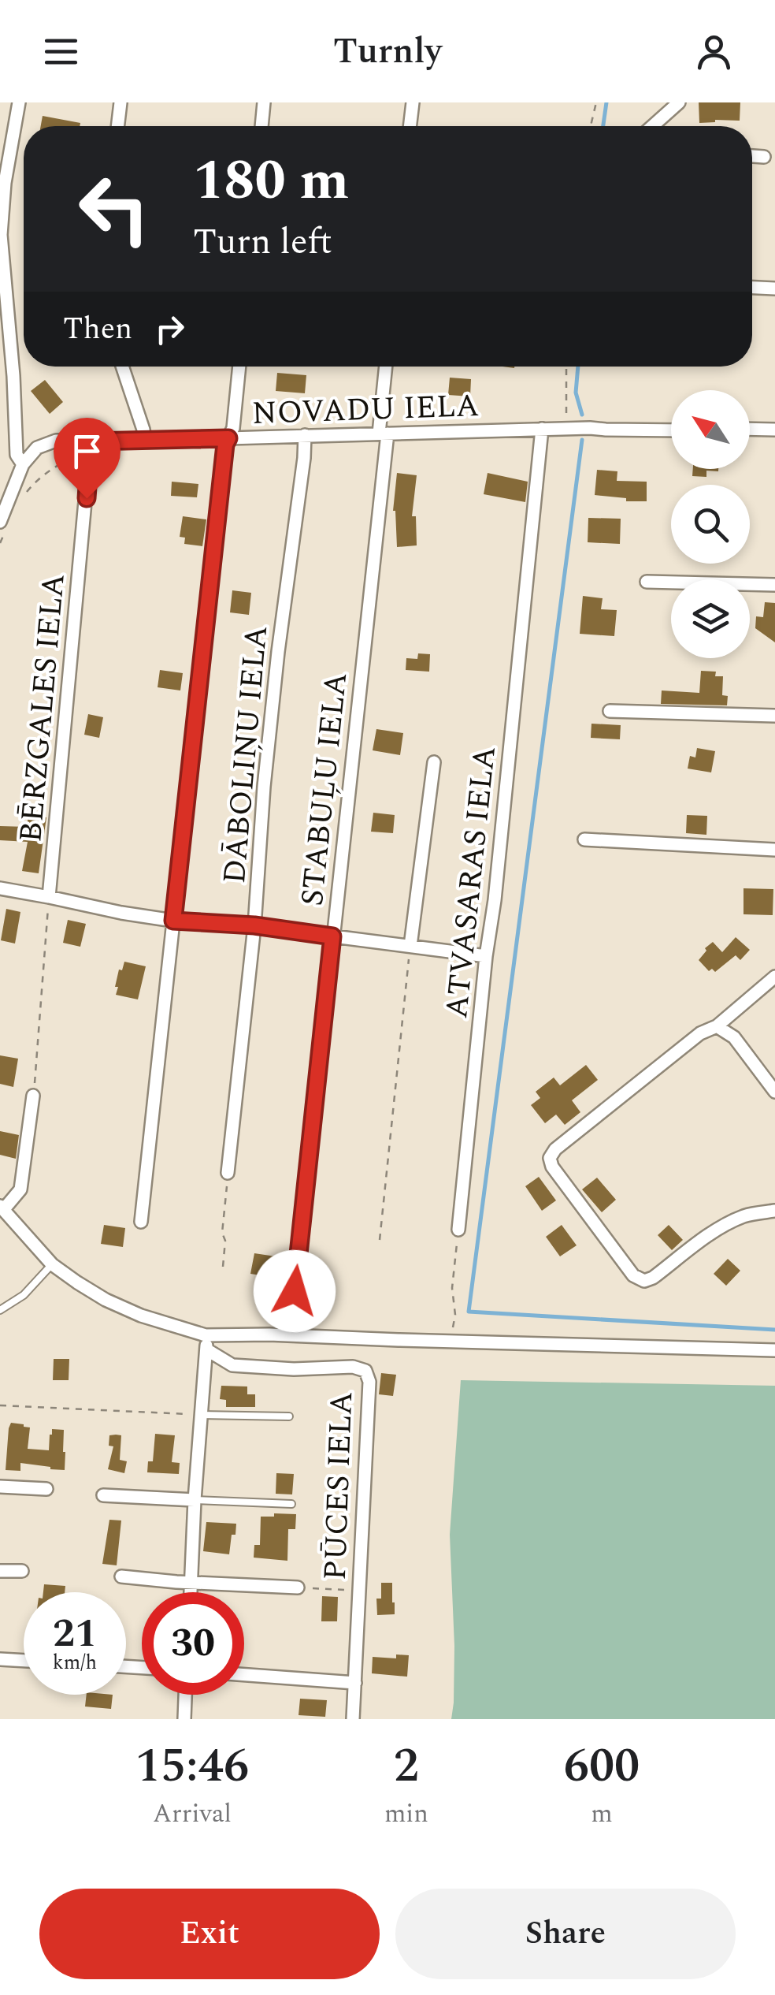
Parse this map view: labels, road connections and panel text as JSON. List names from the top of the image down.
{
  "streets": {
    "street": [
      "NOVADU IELA",
      "BĒRZGALES IELA",
      "DĀBOLIŅU IELA",
      "STABUĻU IELA",
      "ATVASARAS IELA",
      "PŪCES IELA"
    ]
  },
  "crossings": [
    ["NOVADU IELA", "BĒRZGALES IELA"],
    ["NOVADU IELA", "DĀBOLIŅU IELA"],
    ["NOVADU IELA", "STABUĻU IELA"],
    ["NOVADU IELA", "ATVASARAS IELA"]
  ],
  "north": "top left",
  "page": {
    "header": "Turnly",
    "turn": ["180 m", "Turn left"],
    "then": "Then",
    "speed": "21 km/h",
    "limit": "30",
    "eta": [
      "15:46",
      "Arrival",
      "2",
      "min",
      "600",
      "m"
    ],
    "buttons": ["Exit", "Share"]
  }
}
